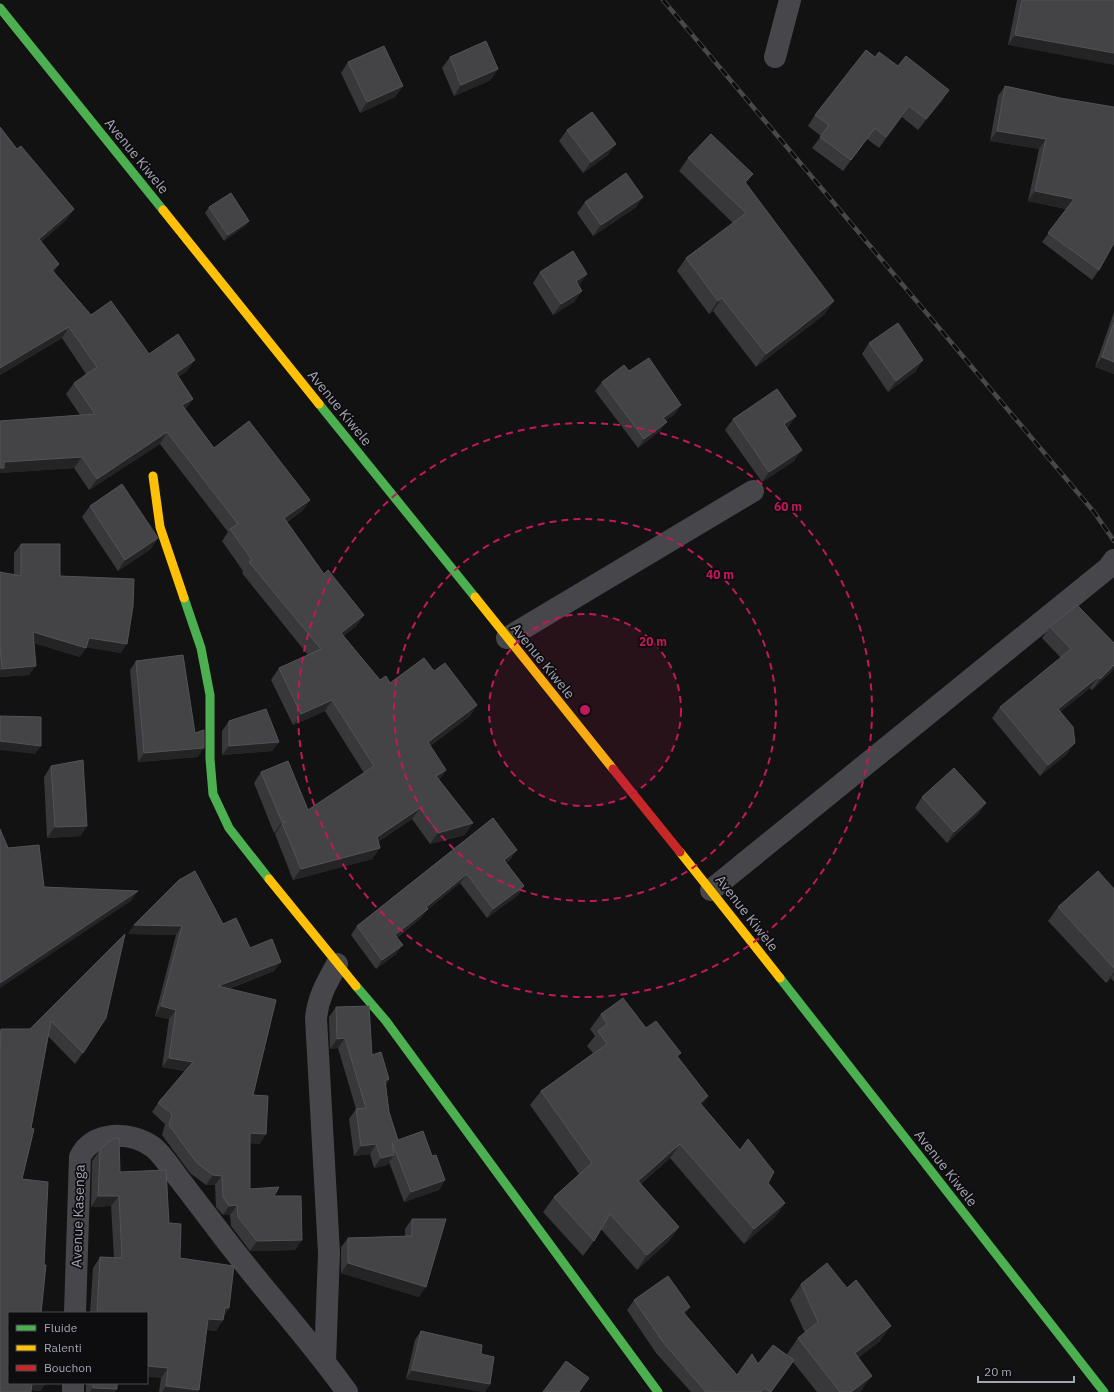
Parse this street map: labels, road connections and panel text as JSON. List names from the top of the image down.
{
  "streets": {
    "street": ["Avenue Kiwele", "Avenue Kasenga"]
  },
  "legend": ["Fluide", "Ralenti", "Bouchon"],
  "scale_bar": "20 m",
  "rings": ["60 m", "40 m", "20 m"]
}
